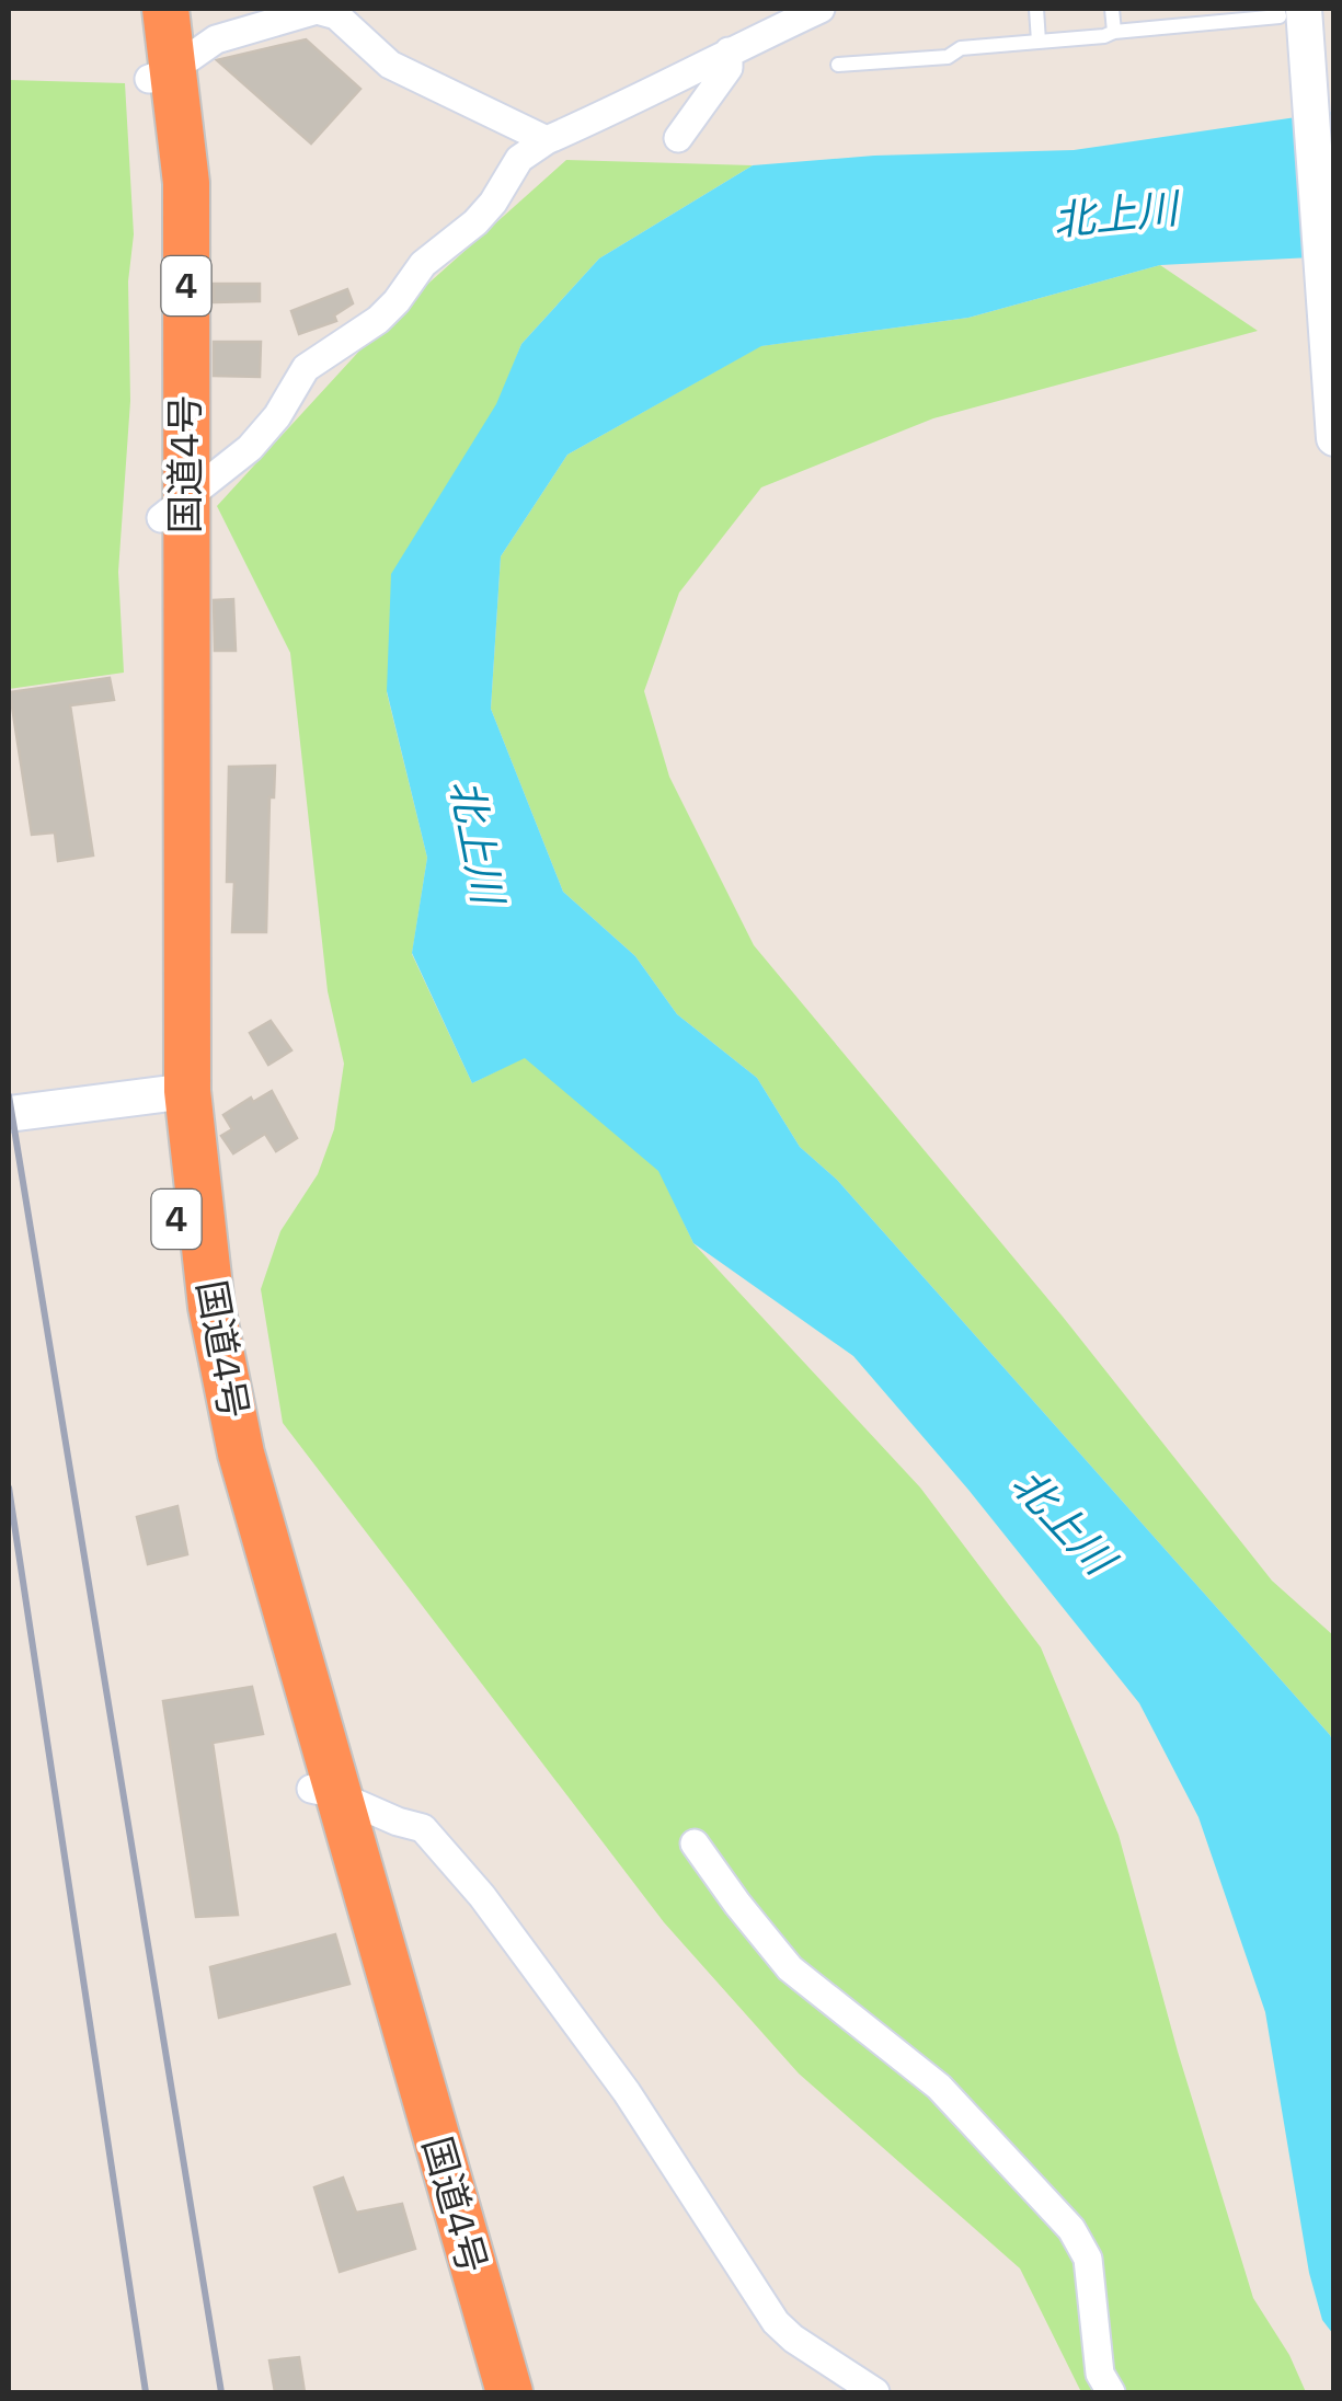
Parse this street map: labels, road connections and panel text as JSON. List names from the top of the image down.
{
  "streets": {
    "highway": ["4", "国道4号"]
  },
  "water": ["北上川"]
}
